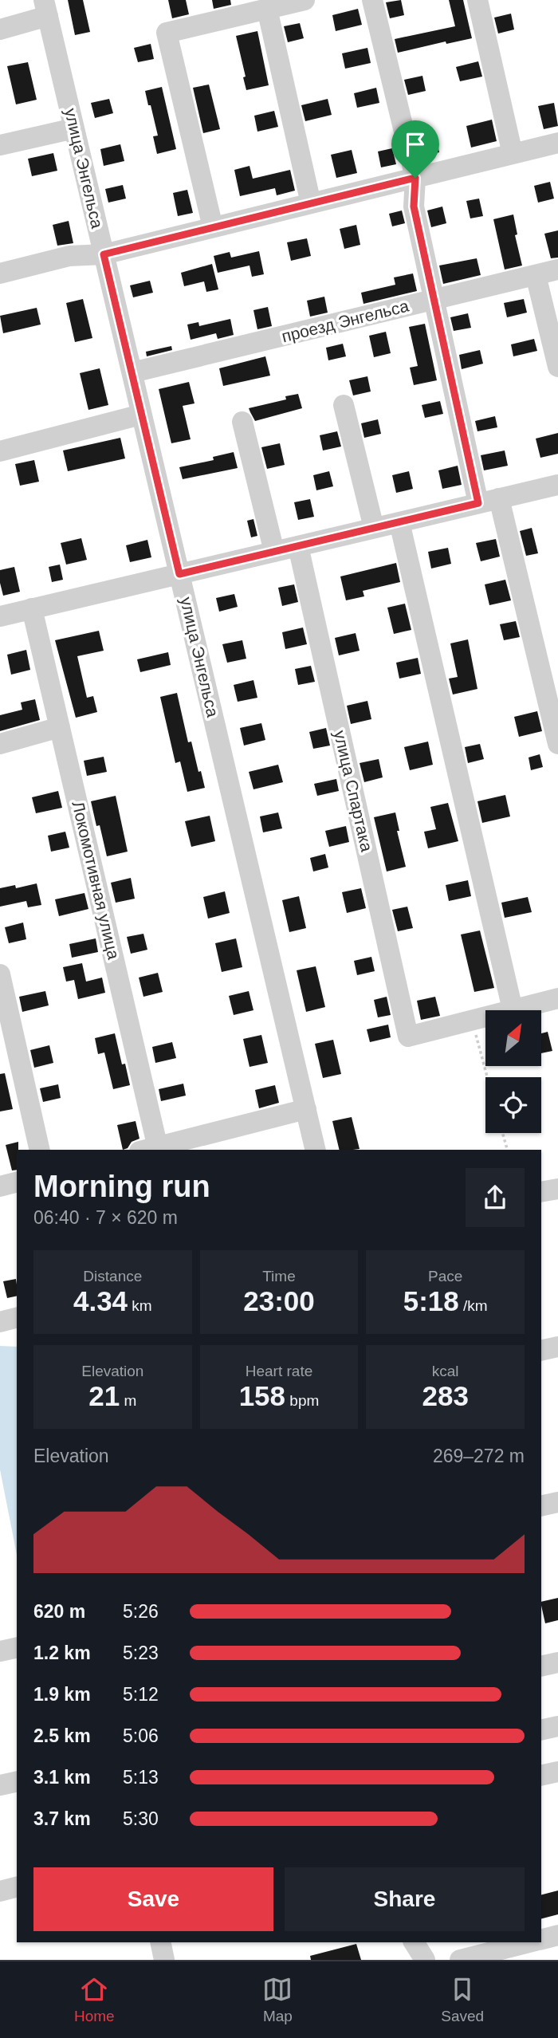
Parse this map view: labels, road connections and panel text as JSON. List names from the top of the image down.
{
  "streets": {
    "street": [
      "улица Энгельса",
      "проезд Энгельса",
      "улица Спартака",
      "Локомотивная улица"
    ]
  },
  "crossings": [
    ["улица Энгельса", "проезд Энгельса"]
  ],
  "north": "top right",
  "page": {
    "heading": ["Morning run", "06:40 · 7 × 620 m"],
    "stats": [
      ["Distance", "4.34 km"],
      ["Time", "23:00"],
      ["Pace", "5:18 /km"],
      ["Elevation", "21 m"],
      ["Heart rate", "158 bpm"],
      ["kcal", "283"]
    ],
    "chart": ["Elevation", "269–272 m"],
    "list": [
      {
        "name": "620 m",
        "note": "5:26"
      },
      {
        "name": "1.2 km",
        "note": "5:23"
      },
      {
        "name": "1.9 km",
        "note": "5:12"
      },
      {
        "name": "2.5 km",
        "note": "5:06"
      },
      {
        "name": "3.1 km",
        "note": "5:13"
      },
      {
        "name": "3.7 km",
        "note": "5:30"
      }
    ],
    "buttons": ["Save", "Share"],
    "tabs": ["Home", "Map", "Saved"]
  }
}
